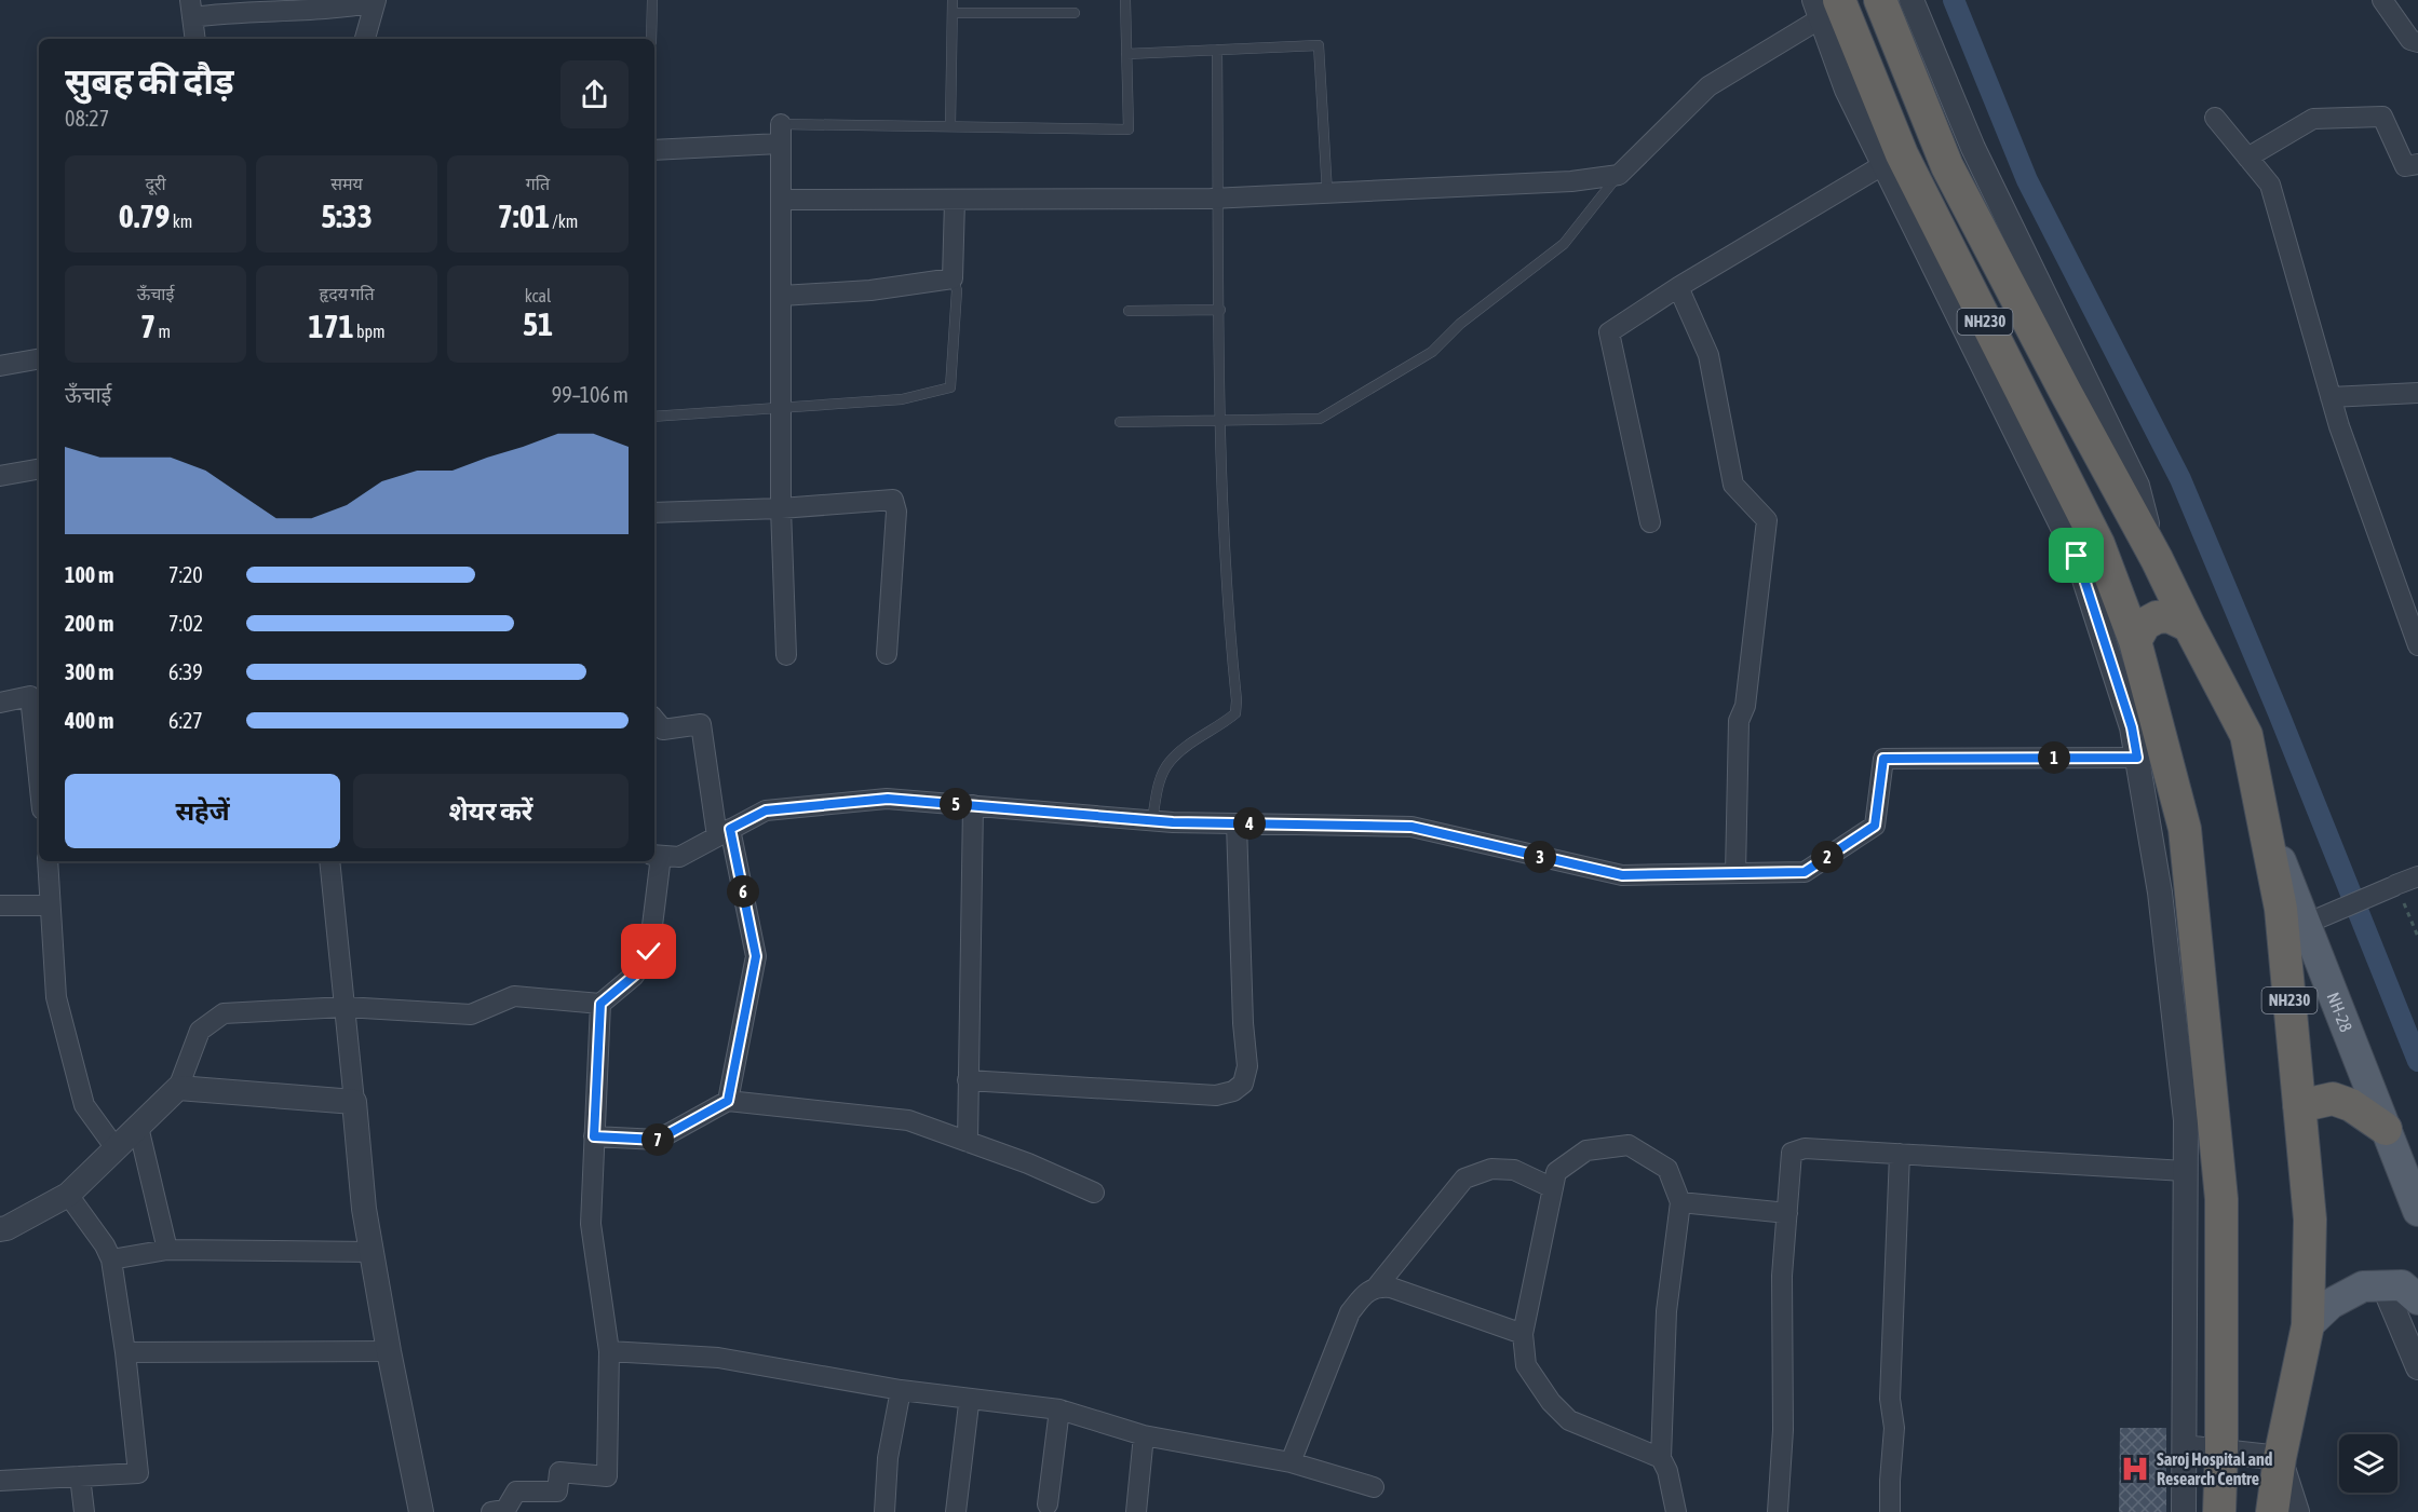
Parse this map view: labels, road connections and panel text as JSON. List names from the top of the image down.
{
  "streets": {
    "highway": ["NH230"],
    "main road": ["NH-28"]
  },
  "crossings": [
    ["NH230", "NH-28"]
  ],
  "places": {
    "hospital": ["Saroj Hospital and Research Centre"]
  },
  "page": {
    "heading": ["सुबह की दौड़", "08:27"],
    "stats": [
      ["दूरी", "0.79 km"],
      ["समय", "5:33"],
      ["गति", "7:01 /km"],
      ["ऊँचाई", "7 m"],
      ["हृदय गति", "171 bpm"],
      ["kcal", "51"]
    ],
    "chart": ["ऊँचाई", "99–106 m"],
    "list": [
      {
        "name": "100 m",
        "note": "7:20"
      },
      {
        "name": "200 m",
        "note": "7:02"
      },
      {
        "name": "300 m",
        "note": "6:39"
      },
      {
        "name": "400 m",
        "note": "6:27"
      }
    ],
    "pins": [
      "1",
      "5",
      "4",
      "2",
      "3",
      "6",
      "7"
    ],
    "buttons": ["सहेजें", "शेयर करें"]
  }
}
